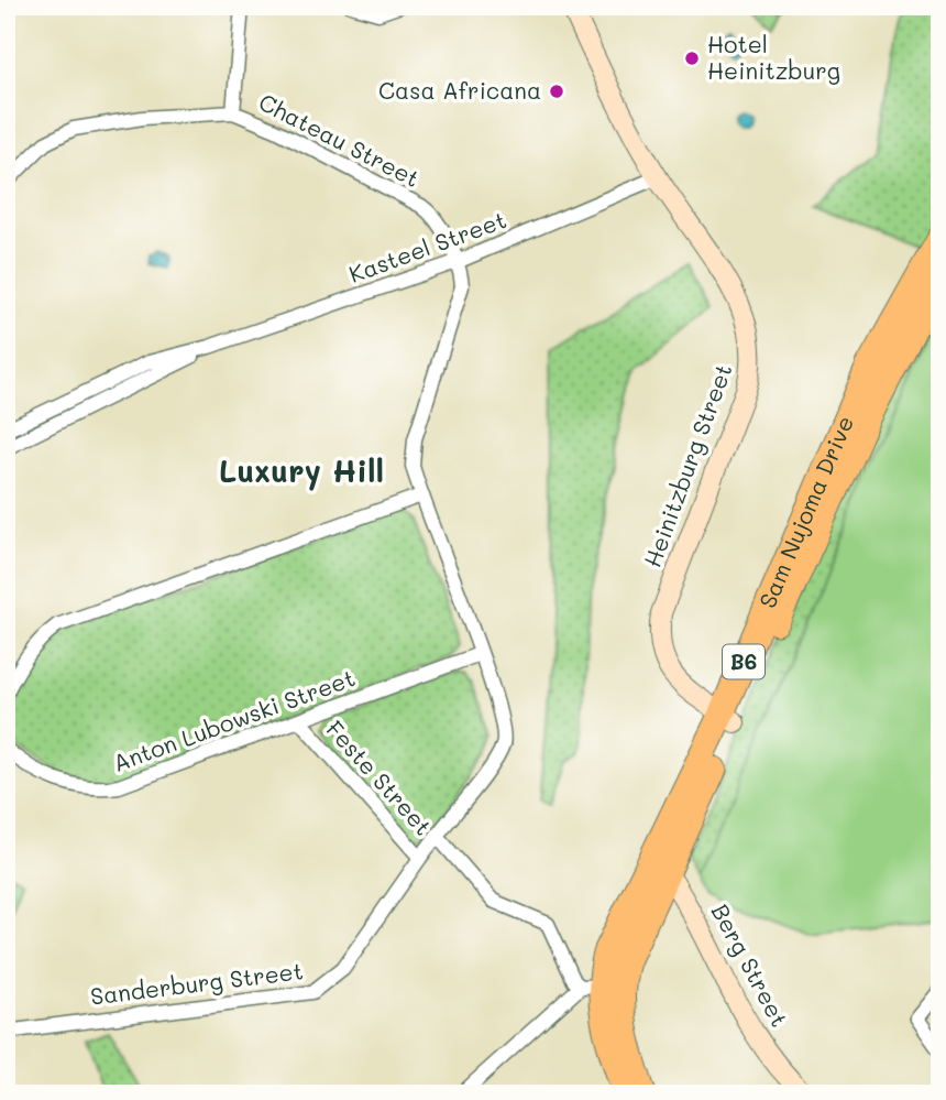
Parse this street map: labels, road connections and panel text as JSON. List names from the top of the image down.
{
  "streets": {
    "highway": ["Sam Nujoma Drive", "B6"],
    "street": [
      "Chateau Street",
      "Kasteel Street",
      "Heinitzburg Street",
      "Anton Lubowski Street",
      "Feste Street",
      "Berg Street",
      "Sanderburg Street"
    ]
  },
  "crossings": [
    ["Chateau Street", "Kasteel Street"],
    ["Kasteel Street", "Heinitzburg Street"],
    ["Heinitzburg Street", "Sam Nujoma Drive"],
    ["Sam Nujoma Drive", "Feste Street"],
    ["Sam Nujoma Drive", "Berg Street"],
    ["Anton Lubowski Street", "Feste Street"],
    ["Feste Street", "Sanderburg Street"]
  ],
  "districts": ["Luxury Hill"],
  "places": ["Hotel Heinitzburg", "Casa Africana"]
}
